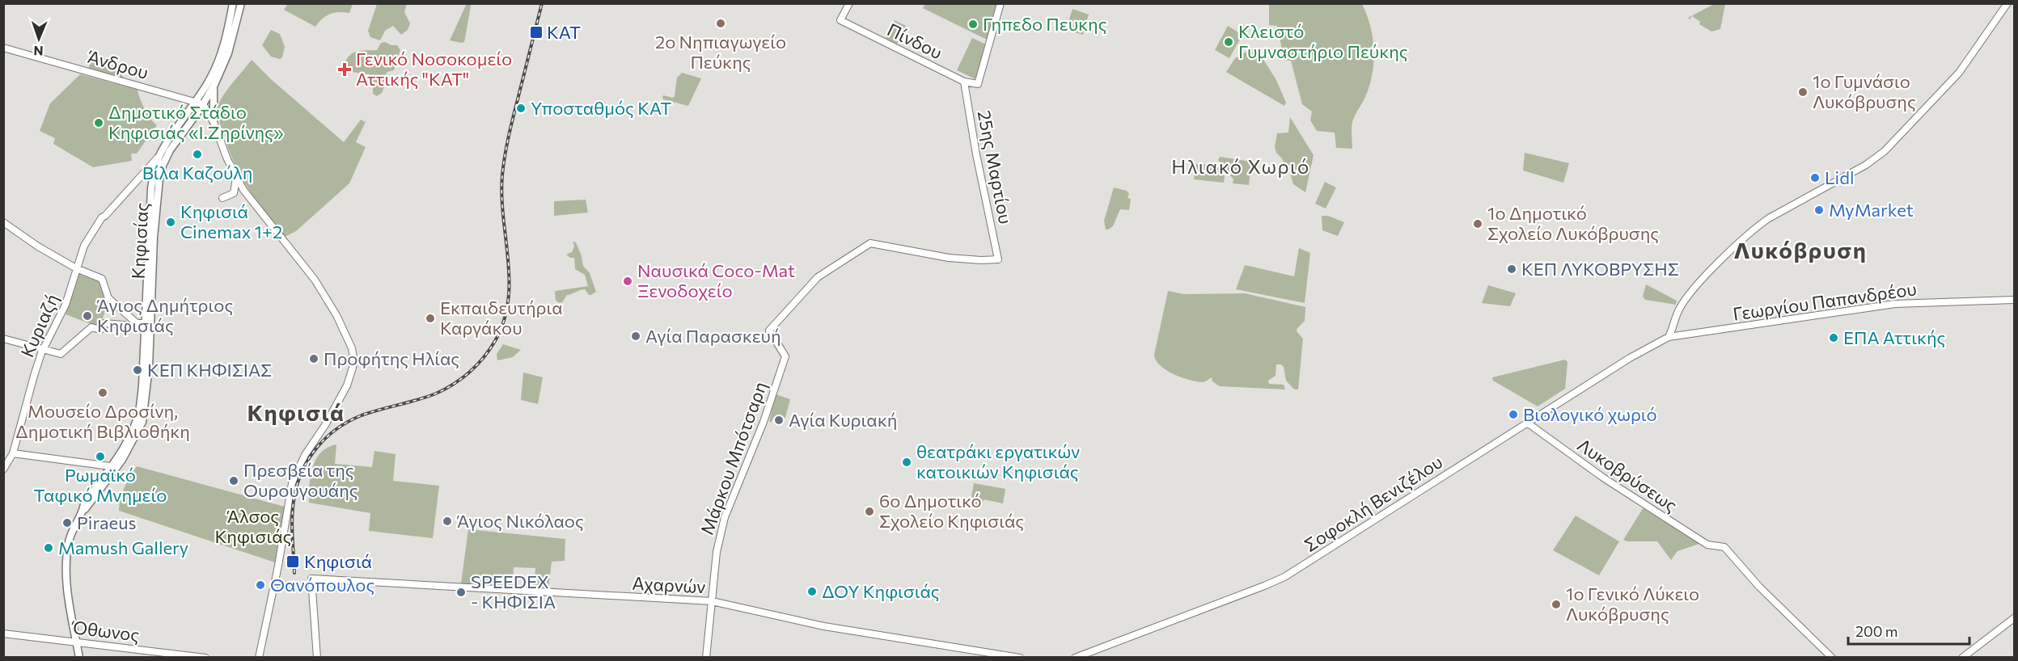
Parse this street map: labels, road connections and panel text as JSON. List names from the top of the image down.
{
  "streets": {
    "main road": ["Κηφισίας"],
    "street": [
      "Πίνδου",
      "Άνδρου",
      "25ης Μαρτίου",
      "Γεωργίου Παπανδρέου",
      "Κυριαζή",
      "Μάρκου Μπότσαρη",
      "Λυκοβρύσεως",
      "Σοφοκλή Βενιζέλου",
      "Αχαρνών",
      "Όθωνος"
    ]
  },
  "crossings": [
    ["Πίνδου", "25ης Μαρτίου"],
    ["Άνδρου", "Κηφισίας"],
    ["25ης Μαρτίου", "Μάρκου Μπότσαρη"],
    ["Κηφισίας", "Κυριαζή"],
    ["Κηφισίας", "Όθωνος"],
    ["Γεωργίου Παπανδρέου", "Σοφοκλή Βενιζέλου"],
    ["Μάρκου Μπότσαρη", "Αχαρνών"],
    ["Λυκοβρύσεως", "Σοφοκλή Βενιζέλου"]
  ],
  "districts": ["Ηλιακό Χωριό", "Λυκόβρυση", "Κηφισιά"],
  "parks": ["Άλσος Κηφισιάς"],
  "places": {
    "other": [
      "2ο Νηπιαγωγείο Πεύκης",
      "Γηπεδο Πευκης",
      "Κλειστό Γυμναστήριο Πεύκης",
      "1ο Γυμνάσιο Λυκόβρυσης",
      "Υποσταθμός ΚΑΤ",
      "Δημοτικό Στάδιο Κηφισιάς «Ι.Ζηρίνης»",
      "Βίλα Καζούλη",
      "Lidl",
      "MyMarket",
      "Κηφισιά Cinemax 1+2",
      "1ο Δημοτικό Σχολείο Λυκόβρυσης",
      "ΚΕΠ ΛΥΚΟΒΡΥΣΗΣ",
      "Ναυσικά Coco-Mat Ξενοδοχείο",
      "Άγιος Δημήτριος Κηφισιάς",
      "Εκπαιδευτήρια Καργάκου",
      "Αγία Παρασκευή",
      "ΕΠΑ Αττικής",
      "Προφήτης Ηλίας",
      "ΚΕΠ ΚΗΦΙΣΙΑΣ",
      "Μουσείο Δροσίνη, Δημοτική Βιβλιοθήκη",
      "Βιολογικό χωριό",
      "Αγία Κυριακή",
      "Ρωμαϊκό Ταφικό Μνημείο",
      "θεατράκι εργατικών κατοικιών Κηφισιάς",
      "Πρεσβεία της Ουρουγουάης",
      "6ο Δημοτικό Σχολείο Κηφισιάς",
      "Άγιος Νικόλαος",
      "Piraeus",
      "Mamush Gallery",
      "Θανόπουλος",
      "ΔΟΥ Κηφισιάς",
      "SPEEDEX - ΚΗΦΙΣΙΑ",
      "1ο Γενικό Λύκειο Λυκόβρυσης"
    ],
    "transit": ["ΚΑΤ", "Κηφισιά"],
    "health": ["Γενικό Νοσοκομείο Αττικής \"ΚΑΤ\""]
  },
  "scale_bar": "200 m",
  "north": "bottom"
}
